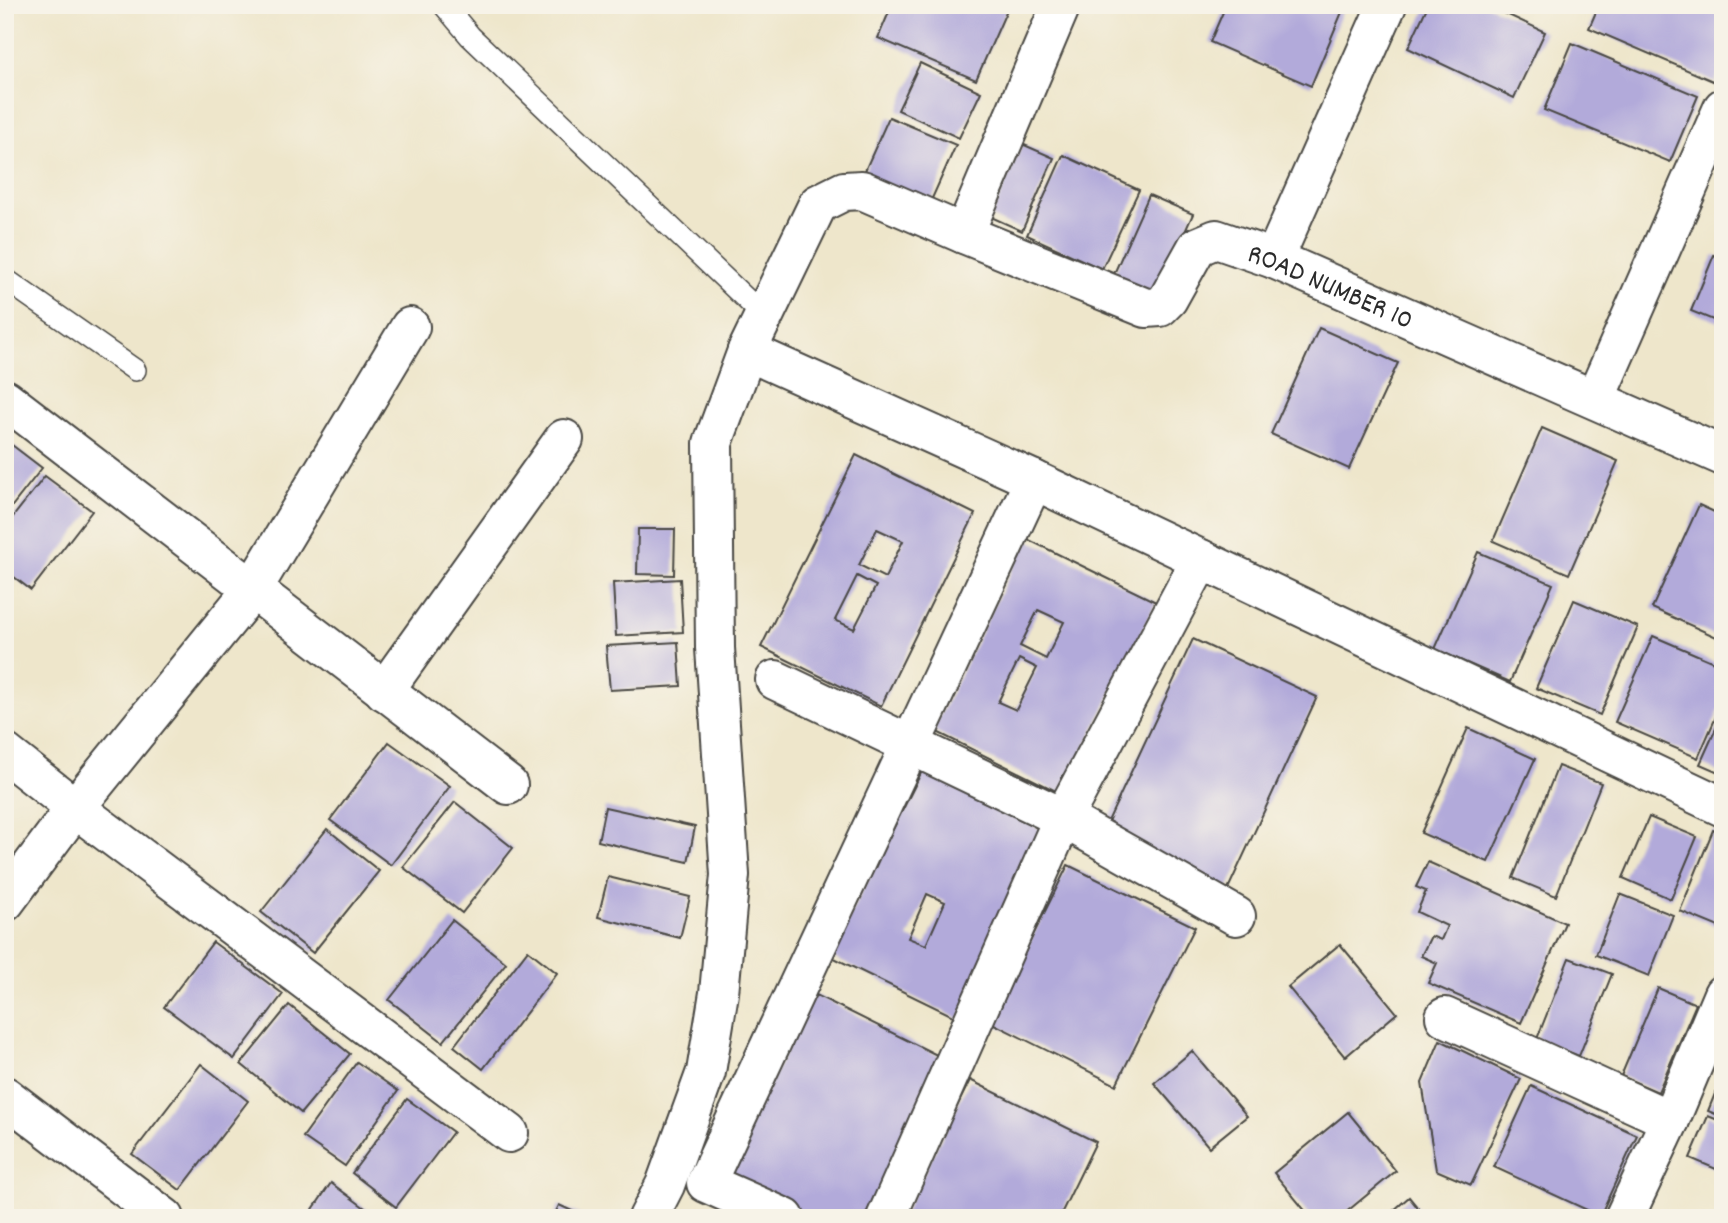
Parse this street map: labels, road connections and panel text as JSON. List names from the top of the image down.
{
  "streets": {
    "street": ["ROAD NUMBER 10"]
  }
}
